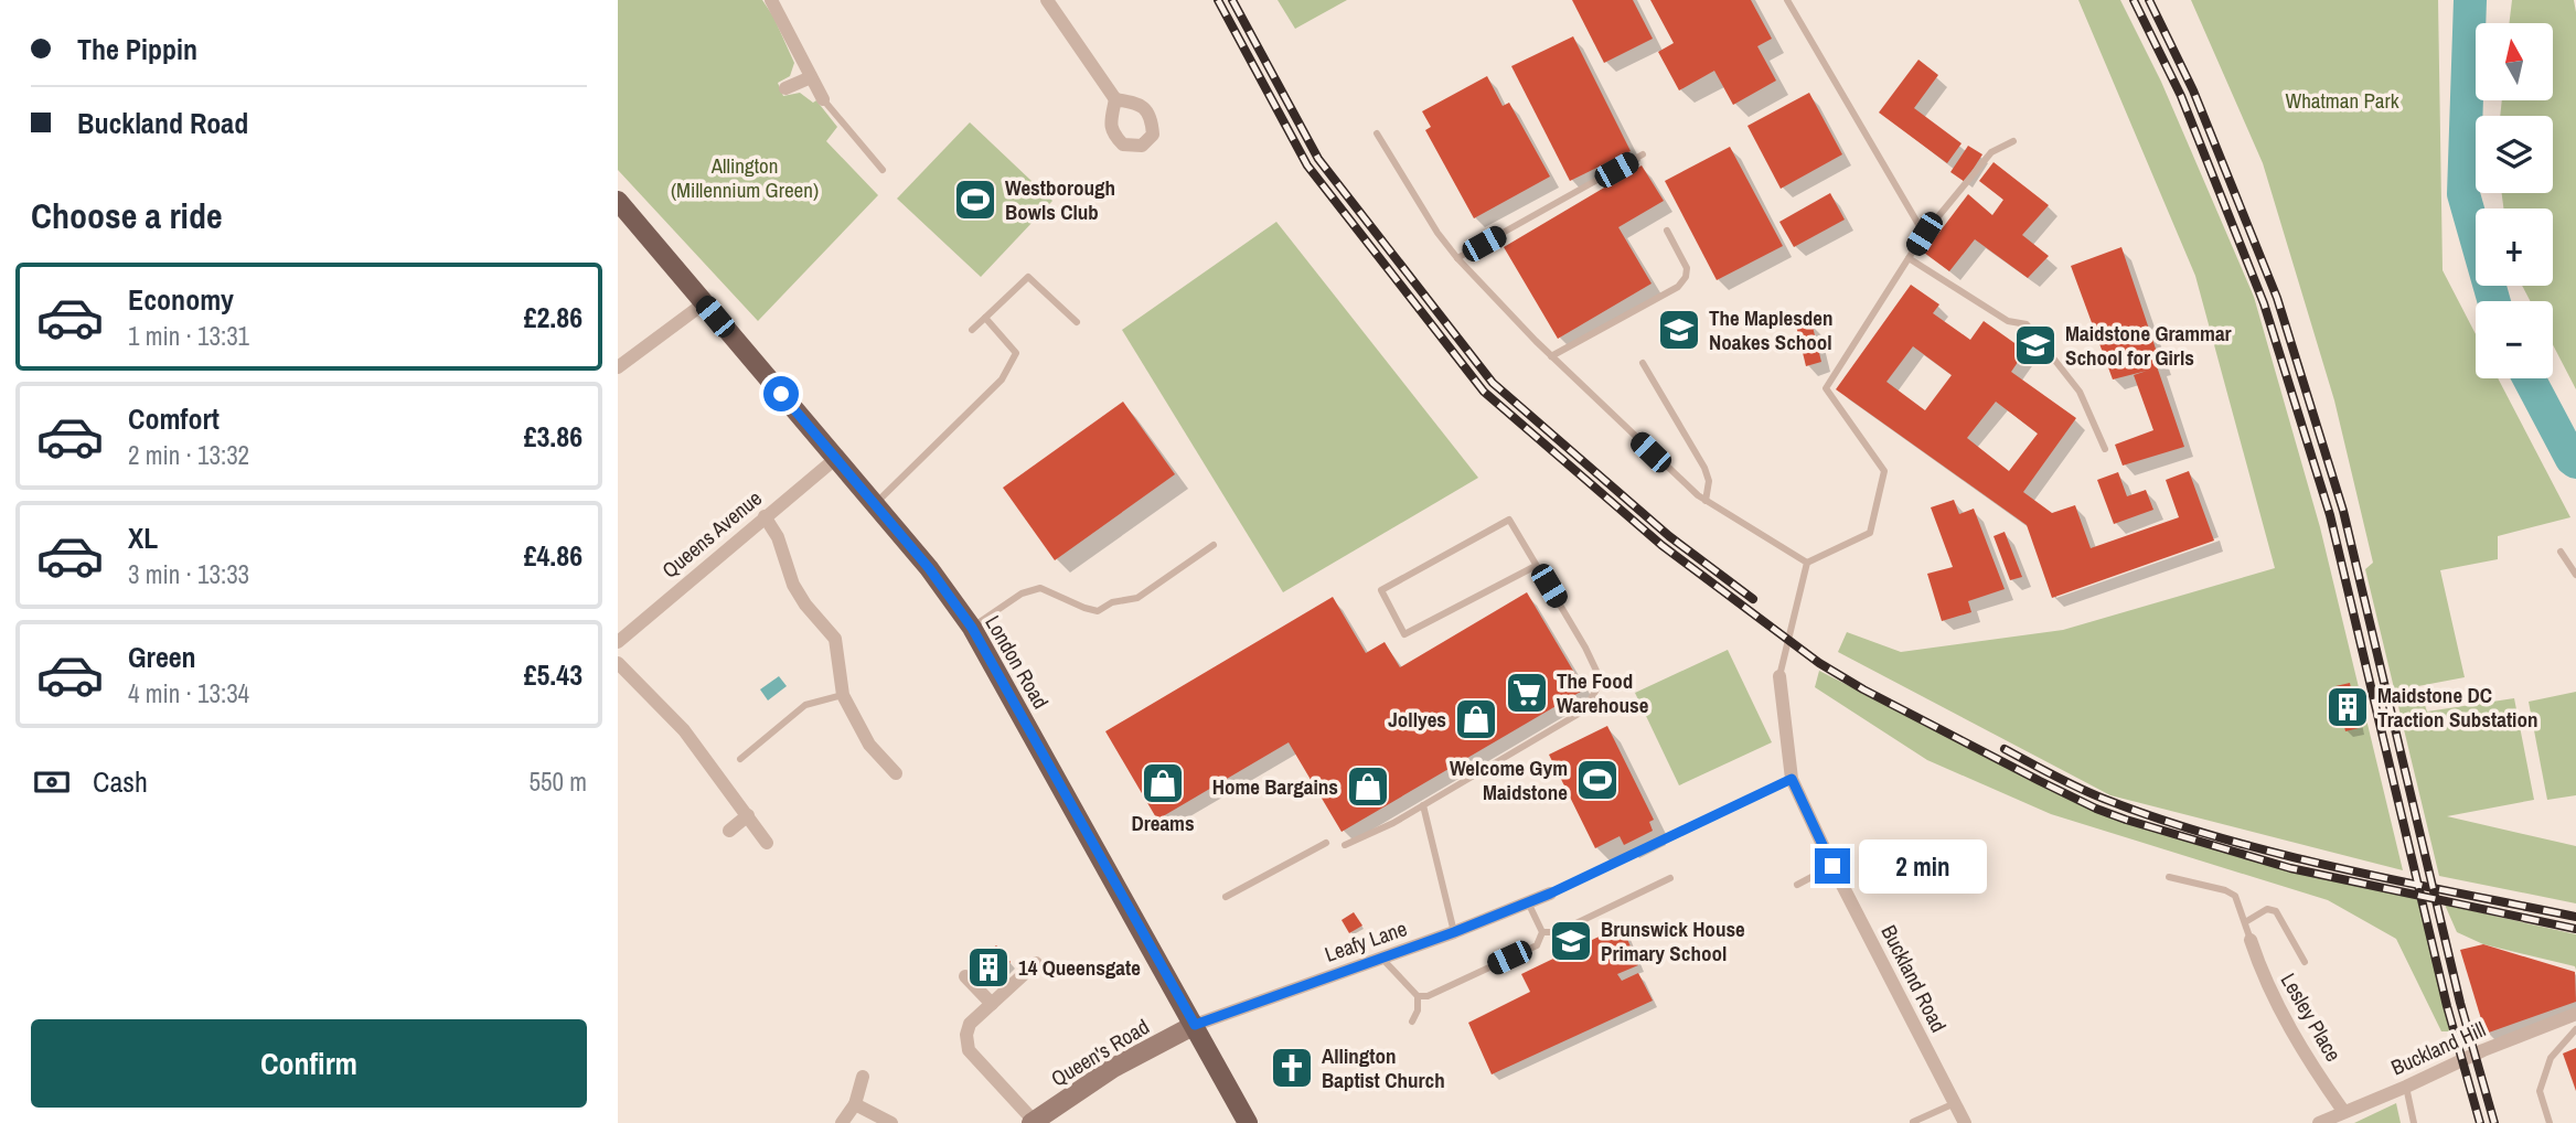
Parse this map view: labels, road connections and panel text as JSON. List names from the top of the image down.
{
  "streets": {
    "main road": ["London Road"],
    "street": [
      "Queens Avenue",
      "Leafy Lane",
      "Buckland Road",
      "Lesley Place",
      "Buckland Hill",
      "Queen's Road"
    ]
  },
  "crossings": [
    ["Queens Avenue", "London Road"],
    ["London Road", "Leafy Lane"],
    ["London Road", "Queen's Road"],
    ["Leafy Lane", "Queen's Road"],
    ["Lesley Place", "Buckland Hill"]
  ],
  "parks": ["Whatman Park", "Allington (Millennium Green)"],
  "places": {
    "sports": ["Westborough Bowls Club", "Welcome Gym Maidstone"],
    "school or university": ["The Maplesden Noakes School", "Maidstone Grammar School for Girls", "Brunswick House Primary School"],
    "supermarket": ["The Food Warehouse"],
    "building": ["Maidstone DC Traction Substation", "14 Queensgate"],
    "shop": ["Jollyes", "Dreams", "Home Bargains"],
    "church": ["Allington Baptist Church"]
  },
  "north": "top",
  "page": {
    "banner": ["The Pippin", "Buckland Road"],
    "map_buttons": ["+", "−"],
    "heading": "Choose a ride",
    "list": [
      {
        "name": "Economy",
        "note": "1 min · 13:31",
        "value": "£2.86"
      },
      {
        "name": "Comfort",
        "note": "2 min · 13:32",
        "value": "£3.86"
      },
      {
        "name": "XL",
        "note": "3 min · 13:33",
        "value": "£4.86"
      },
      {
        "name": "Green",
        "note": "4 min · 13:34",
        "value": "£5.43"
      }
    ],
    "pay": ["Cash", "550 m"],
    "bubble": "2 min",
    "buttons": "Confirm"
  }
}
